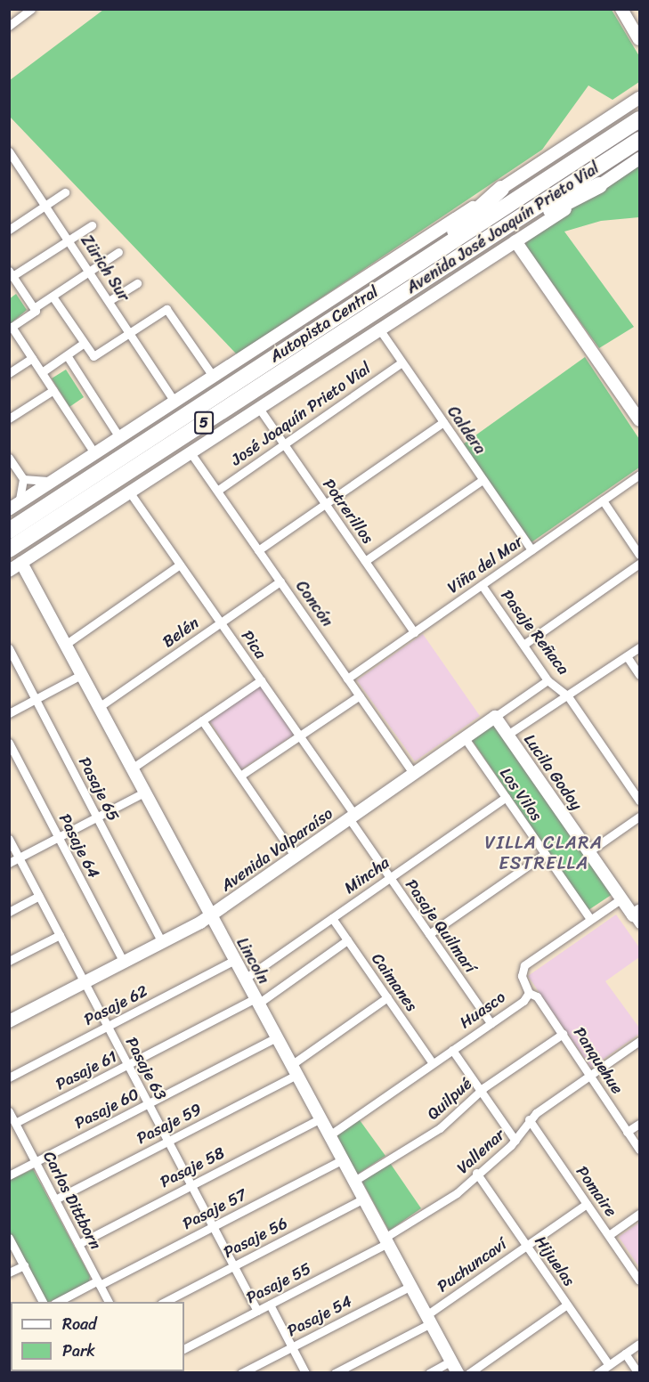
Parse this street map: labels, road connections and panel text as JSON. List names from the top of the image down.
{
  "streets": {
    "highway": ["Autopista Central", "5"],
    "street": [
      "Avenida José Joaquín Prieto Vial",
      "Zürich Sur",
      "José Joaquín Prieto Vial",
      "Caldera",
      "Potrerillos",
      "Viña del Mar",
      "Concón",
      "Belén",
      "Pasaje Reñaca",
      "Pica",
      "Lucila Godoy",
      "Pasaje 65",
      "Los Vilos",
      "Pasaje 64",
      "Avenida Valparaíso",
      "Mincha",
      "Pasaje Quilmarí",
      "Lincoln",
      "Caimanes",
      "Pasaje 62",
      "Huasco",
      "Panquehue",
      "Pasaje 63",
      "Pasaje 61",
      "Quilpué",
      "Pasaje 60",
      "Pasaje 59",
      "Vallenar",
      "Pasaje 58",
      "Pomaire",
      "Carlos Dittborn",
      "Pasaje 57",
      "Pasaje 56",
      "Hijuelas",
      "Puchuncaví",
      "Pasaje 55",
      "Pasaje 54"
    ]
  },
  "crossings": [
    ["Avenida José Joaquín Prieto Vial", "Caldera"],
    ["Avenida José Joaquín Prieto Vial", "Potrerillos"],
    ["Avenida José Joaquín Prieto Vial", "Concón"],
    ["Avenida José Joaquín Prieto Vial", "Pica"],
    ["Avenida José Joaquín Prieto Vial", "Lincoln"],
    ["José Joaquín Prieto Vial", "Caldera"],
    ["José Joaquín Prieto Vial", "Potrerillos"],
    ["José Joaquín Prieto Vial", "Concón"],
    ["Caldera", "Viña del Mar"],
    ["Potrerillos", "Viña del Mar"],
    ["Viña del Mar", "Concón"],
    ["Viña del Mar", "Pasaje Reñaca"],
    ["Concón", "Belén"],
    ["Concón", "Avenida Valparaíso"],
    ["Belén", "Pica"],
    ["Belén", "Lincoln"],
    ["Pasaje Reñaca", "Avenida Valparaíso"],
    ["Pica", "Avenida Valparaíso"],
    ["Pica", "Pasaje Quilmarí"],
    ["Lucila Godoy", "Avenida Valparaíso"],
    ["Lucila Godoy", "Huasco"],
    ["Pasaje 65", "Avenida Valparaíso"],
    ["Los Vilos", "Avenida Valparaíso"],
    ["Los Vilos", "Mincha"],
    ["Los Vilos", "Huasco"],
    ["Pasaje 64", "Avenida Valparaíso"],
    ["Avenida Valparaíso", "Pasaje Quilmarí"],
    ["Avenida Valparaíso", "Lincoln"],
    ["Avenida Valparaíso", "Pasaje 63"],
    ["Mincha", "Pasaje Quilmarí"],
    ["Mincha", "Lincoln"],
    ["Mincha", "Caimanes"],
    ["Pasaje Quilmarí", "Huasco"],
    ["Lincoln", "Pasaje 62"],
    ["Lincoln", "Huasco"],
    ["Lincoln", "Pasaje 61"],
    ["Lincoln", "Quilpué"],
    ["Lincoln", "Pasaje 60"],
    ["Lincoln", "Pasaje 59"],
    ["Lincoln", "Vallenar"],
    ["Lincoln", "Pasaje 58"],
    ["Lincoln", "Pasaje 57"],
    ["Lincoln", "Pasaje 56"],
    ["Lincoln", "Puchuncaví"],
    ["Lincoln", "Pasaje 55"],
    ["Lincoln", "Pasaje 54"],
    ["Caimanes", "Huasco"],
    ["Caimanes", "Pasaje 61"],
    ["Caimanes", "Pasaje 59"],
    ["Pasaje 62", "Pasaje 63"],
    ["Huasco", "Panquehue"],
    ["Panquehue", "Quilpué"],
    ["Panquehue", "Vallenar"],
    ["Pasaje 63", "Pasaje 61"],
    ["Pasaje 63", "Pasaje 60"],
    ["Pasaje 63", "Pasaje 59"],
    ["Pasaje 63", "Pasaje 58"],
    ["Pasaje 63", "Pasaje 57"],
    ["Pasaje 63", "Pasaje 56"],
    ["Pasaje 63", "Pasaje 55"],
    ["Pasaje 61", "Carlos Dittborn"],
    ["Pasaje 60", "Carlos Dittborn"],
    ["Pasaje 59", "Carlos Dittborn"],
    ["Vallenar", "Pomaire"],
    ["Vallenar", "Hijuelas"],
    ["Vallenar", "Pasaje 55"],
    ["Pasaje 58", "Carlos Dittborn"],
    ["Pomaire", "Puchuncaví"],
    ["Carlos Dittborn", "Pasaje 57"],
    ["Hijuelas", "Puchuncaví"]
  ],
  "districts": ["VILLA CLARA ESTRELLA"],
  "legend": ["Road", "Park"]
}
